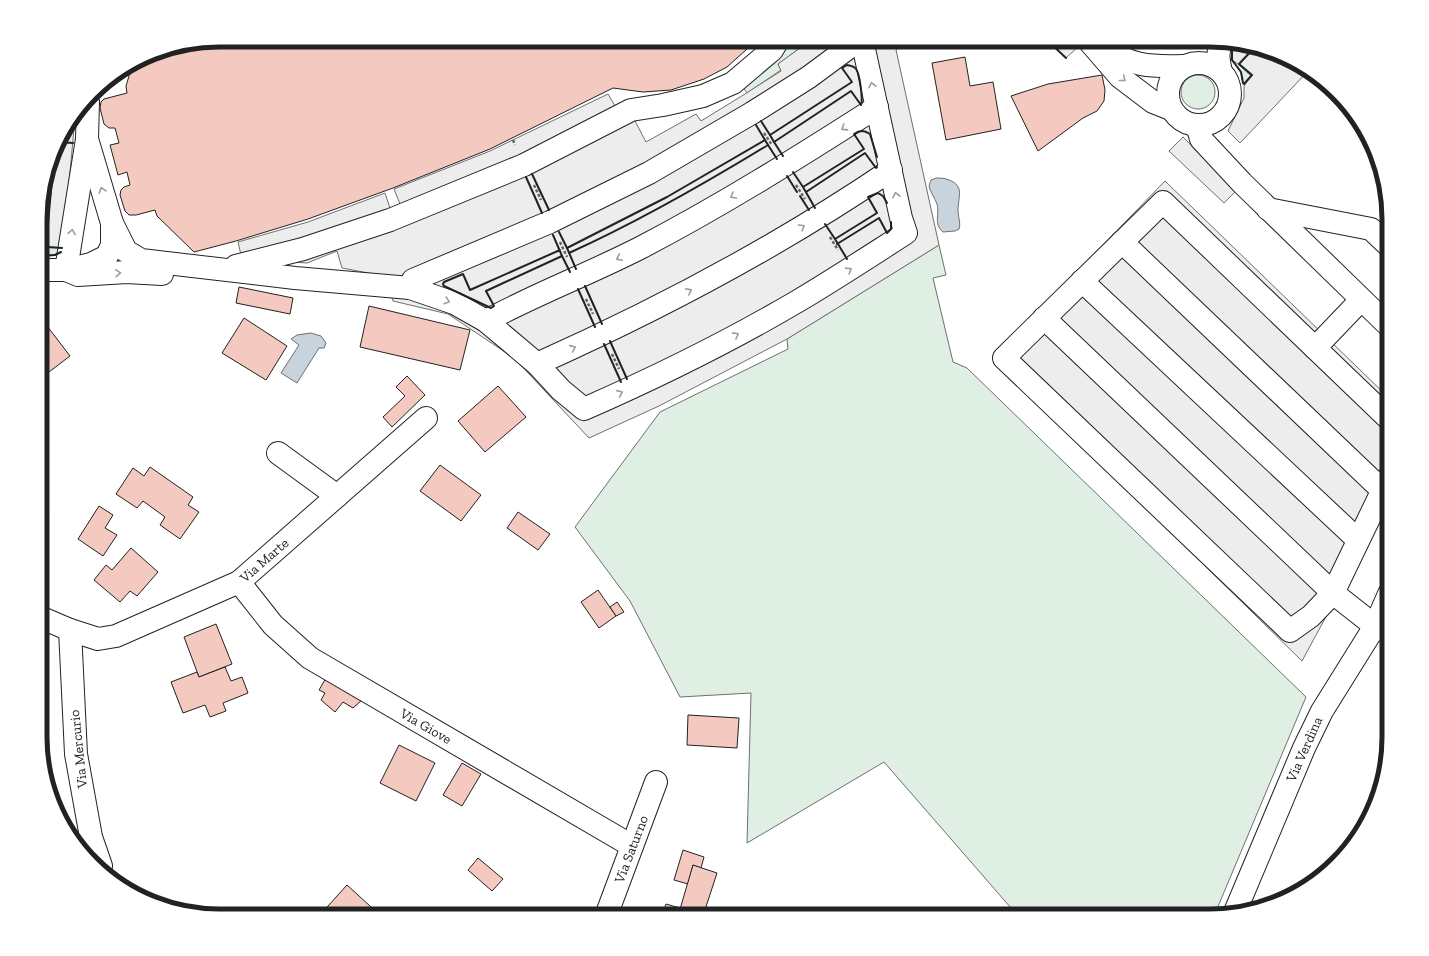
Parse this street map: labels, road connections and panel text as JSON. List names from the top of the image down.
{
  "streets": {
    "street": [
      "Via Marte",
      "Via Giove",
      "Via Mercurio",
      "Via Verdina",
      "Via Saturno"
    ]
  },
  "crossings": [
    ["Via Marte", "Via Giove"],
    ["Via Marte", "Via Mercurio"],
    ["Via Giove", "Via Saturno"]
  ]
}
